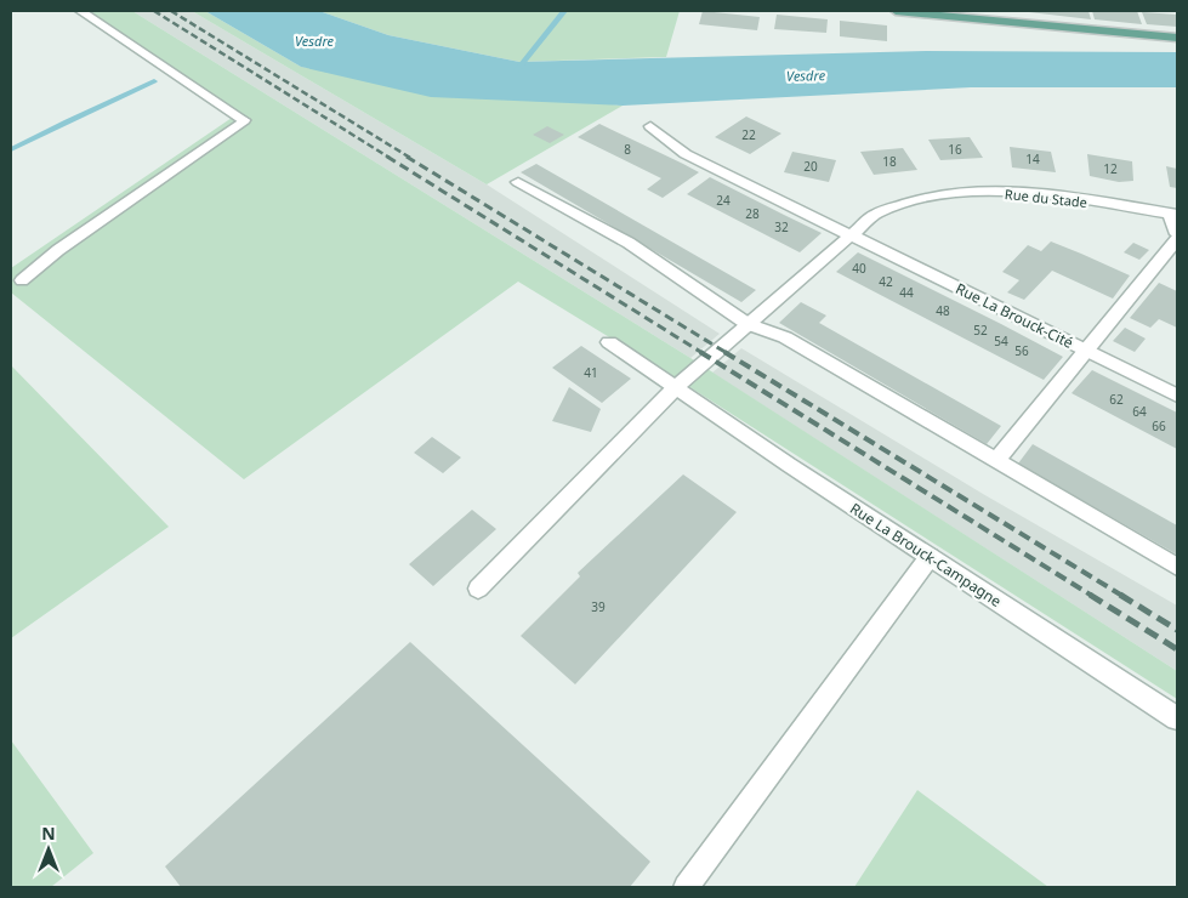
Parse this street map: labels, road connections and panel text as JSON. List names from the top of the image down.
{
  "streets": {
    "street": ["Rue du Stade", "Rue La Brouck-Cité", "Rue La Brouck-Campagne"]
  },
  "crossings": [
    ["Rue du Stade", "Rue La Brouck-Cité"]
  ],
  "water": ["Vesdre"],
  "house_numbers": [
    "22",
    "8",
    "16",
    "14",
    "18",
    "20",
    "12",
    "24",
    "28",
    "32",
    "40",
    "42",
    "44",
    "48",
    "52",
    "54",
    "56",
    "41",
    "62",
    "64",
    "66",
    "39"
  ],
  "north": "top"
}
